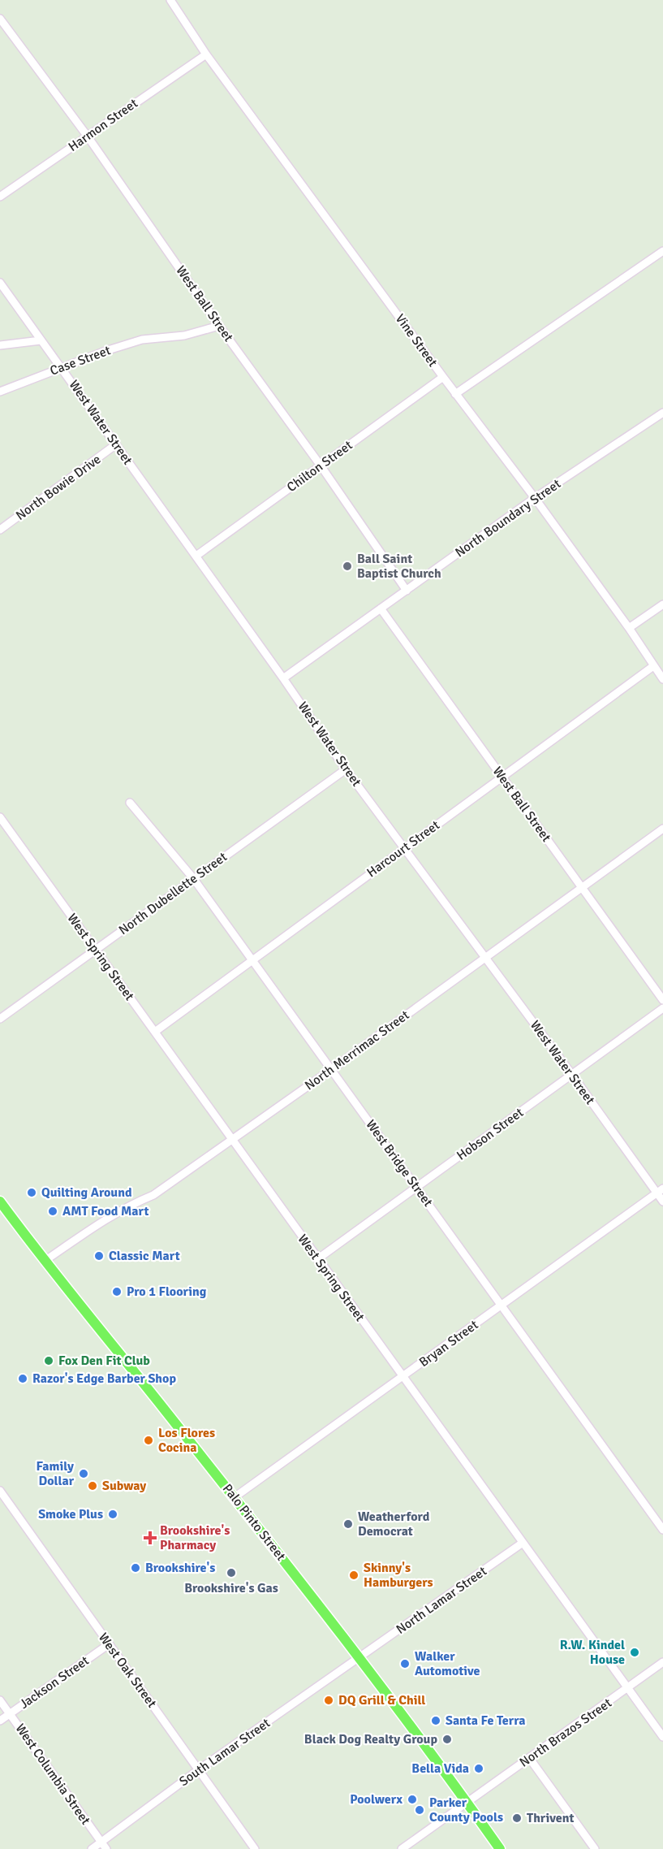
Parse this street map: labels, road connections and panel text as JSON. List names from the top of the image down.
{
  "streets": {
    "main road": ["Palo Pinto Street"],
    "street": [
      "Harmon Street",
      "West Ball Street",
      "Vine Street",
      "Case Street",
      "West Water Street",
      "Chilton Street",
      "North Bowie Drive",
      "North Boundary Street",
      "Harcourt Street",
      "North Dubellette Street",
      "West Spring Street",
      "North Merrimac Street",
      "Hobson Street",
      "West Bridge Street",
      "Bryan Street",
      "North Lamar Street",
      "West Oak Street",
      "Jackson Street",
      "North Brazos Street",
      "South Lamar Street",
      "West Columbia Street"
    ]
  },
  "crossings": [
    ["Harmon Street", "West Ball Street"],
    ["Harmon Street", "Vine Street"],
    ["West Ball Street", "Case Street"],
    ["West Ball Street", "Chilton Street"],
    ["West Ball Street", "North Boundary Street"],
    ["West Ball Street", "Harcourt Street"],
    ["West Ball Street", "North Merrimac Street"],
    ["Vine Street", "Chilton Street"],
    ["Vine Street", "North Boundary Street"],
    ["Vine Street", "Harcourt Street"],
    ["Case Street", "West Water Street"],
    ["West Water Street", "Chilton Street"],
    ["West Water Street", "North Bowie Drive"],
    ["West Water Street", "North Boundary Street"],
    ["West Water Street", "Harcourt Street"],
    ["West Water Street", "North Dubellette Street"],
    ["West Water Street", "North Merrimac Street"],
    ["West Water Street", "Hobson Street"],
    ["West Water Street", "Bryan Street"],
    ["Harcourt Street", "West Spring Street"],
    ["Harcourt Street", "West Bridge Street"],
    ["North Dubellette Street", "West Spring Street"],
    ["North Dubellette Street", "West Bridge Street"],
    ["West Spring Street", "North Merrimac Street"],
    ["West Spring Street", "Hobson Street"],
    ["West Spring Street", "Bryan Street"],
    ["West Spring Street", "North Lamar Street"],
    ["West Spring Street", "North Brazos Street"],
    ["North Merrimac Street", "West Bridge Street"],
    ["North Merrimac Street", "Palo Pinto Street"],
    ["Hobson Street", "West Bridge Street"],
    ["West Bridge Street", "Bryan Street"],
    ["Bryan Street", "Palo Pinto Street"],
    ["Palo Pinto Street", "North Lamar Street"],
    ["Palo Pinto Street", "North Brazos Street"],
    ["Palo Pinto Street", "South Lamar Street"],
    ["North Lamar Street", "South Lamar Street"],
    ["West Oak Street", "Jackson Street"],
    ["West Oak Street", "South Lamar Street"],
    ["Jackson Street", "West Columbia Street"],
    ["South Lamar Street", "West Columbia Street"]
  ],
  "places": {
    "other": [
      "Ball Saint Baptist Church",
      "Quilting Around",
      "AMT Food Mart",
      "Classic Mart",
      "Pro 1 Flooring",
      "Fox Den Fit Club",
      "Razor's Edge Barber Shop",
      "Los Flores Cocina",
      "Family Dollar",
      "Subway",
      "Smoke Plus",
      "Weatherford Democrat",
      "Brookshire's",
      "Brookshire's Gas",
      "Skinny's Hamburgers",
      "R.W. Kindel House",
      "Walker Automotive",
      "DQ Grill & Chill",
      "Santa Fe Terra",
      "Black Dog Realty Group",
      "Bella Vida",
      "Poolwerx",
      "Parker County Pools",
      "Thrivent"
    ],
    "health": ["Brookshire's Pharmacy"]
  }
}
